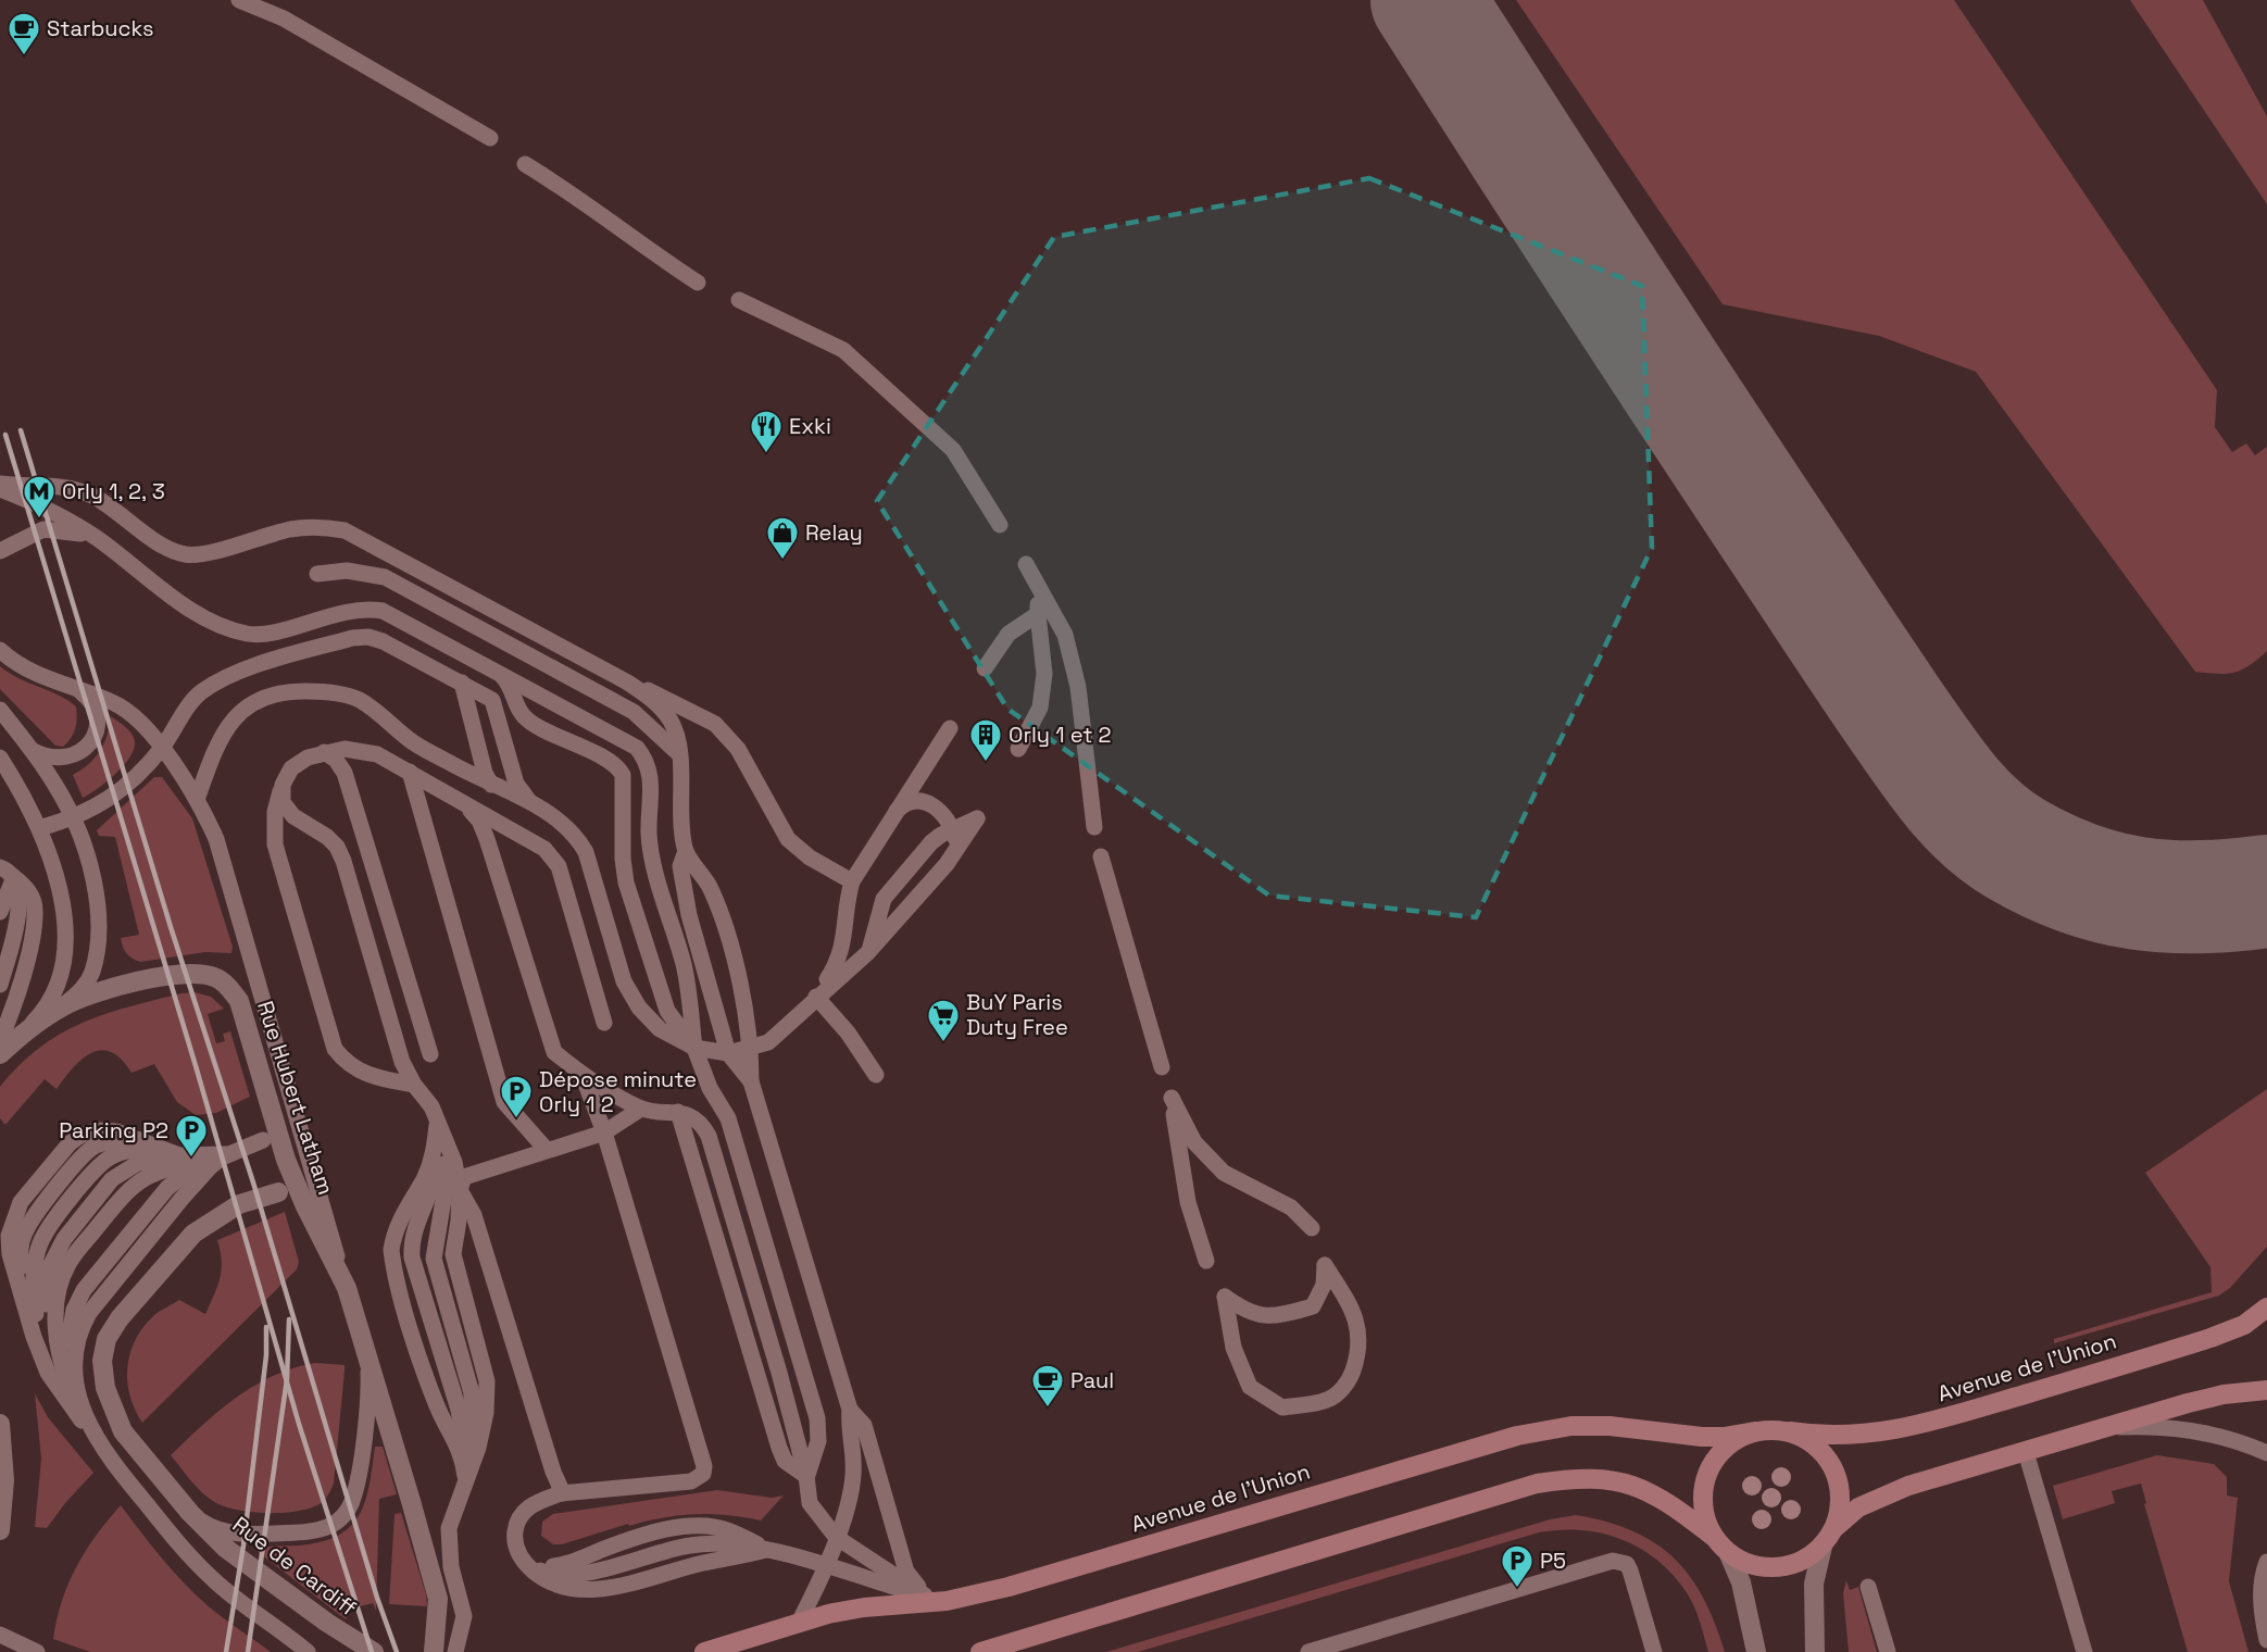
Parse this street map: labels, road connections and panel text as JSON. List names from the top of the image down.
{
  "streets": {
    "street": ["Rue Hubert Latham", "Avenue de l'Union", "Rue de Cardiff"]
  },
  "crossings": [
    ["Rue Hubert Latham", "Rue de Cardiff"]
  ],
  "places": {
    "cafe": ["Starbucks", "Paul"],
    "restaurant": ["Exki"],
    "metro station": ["Orly 1, 2, 3"],
    "shop": ["Relay"],
    "building": ["Orly 1 et 2"],
    "supermarket": ["BuY Paris Duty Free"],
    "parking": ["Dépose minute Orly 1 2", "Parking P2", "P5"]
  }
}
